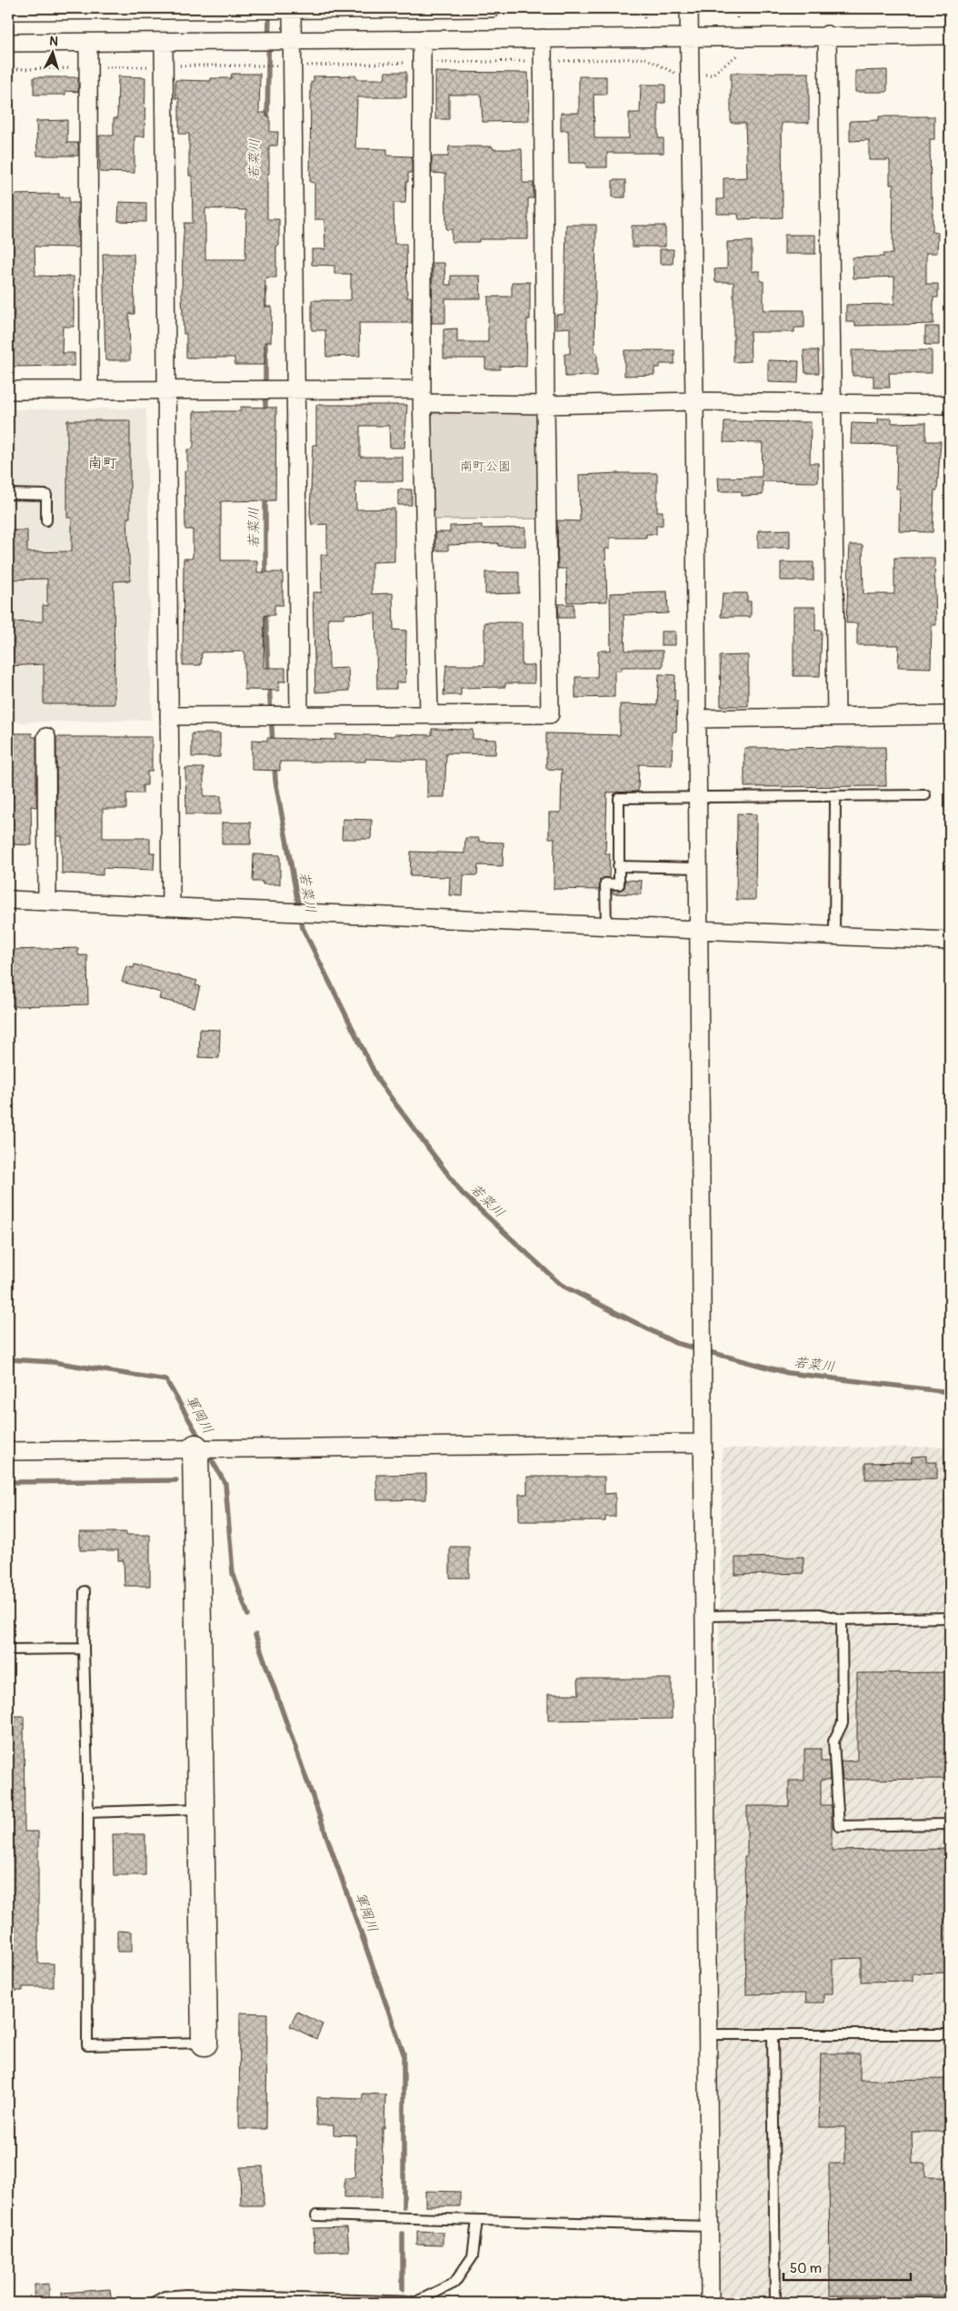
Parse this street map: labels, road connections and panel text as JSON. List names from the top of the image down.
{
  "districts": ["南町"],
  "water": ["若菜川", "軍岡川"],
  "parks": ["南町公園"],
  "scale_bar": "50 m",
  "north": "top"
}
